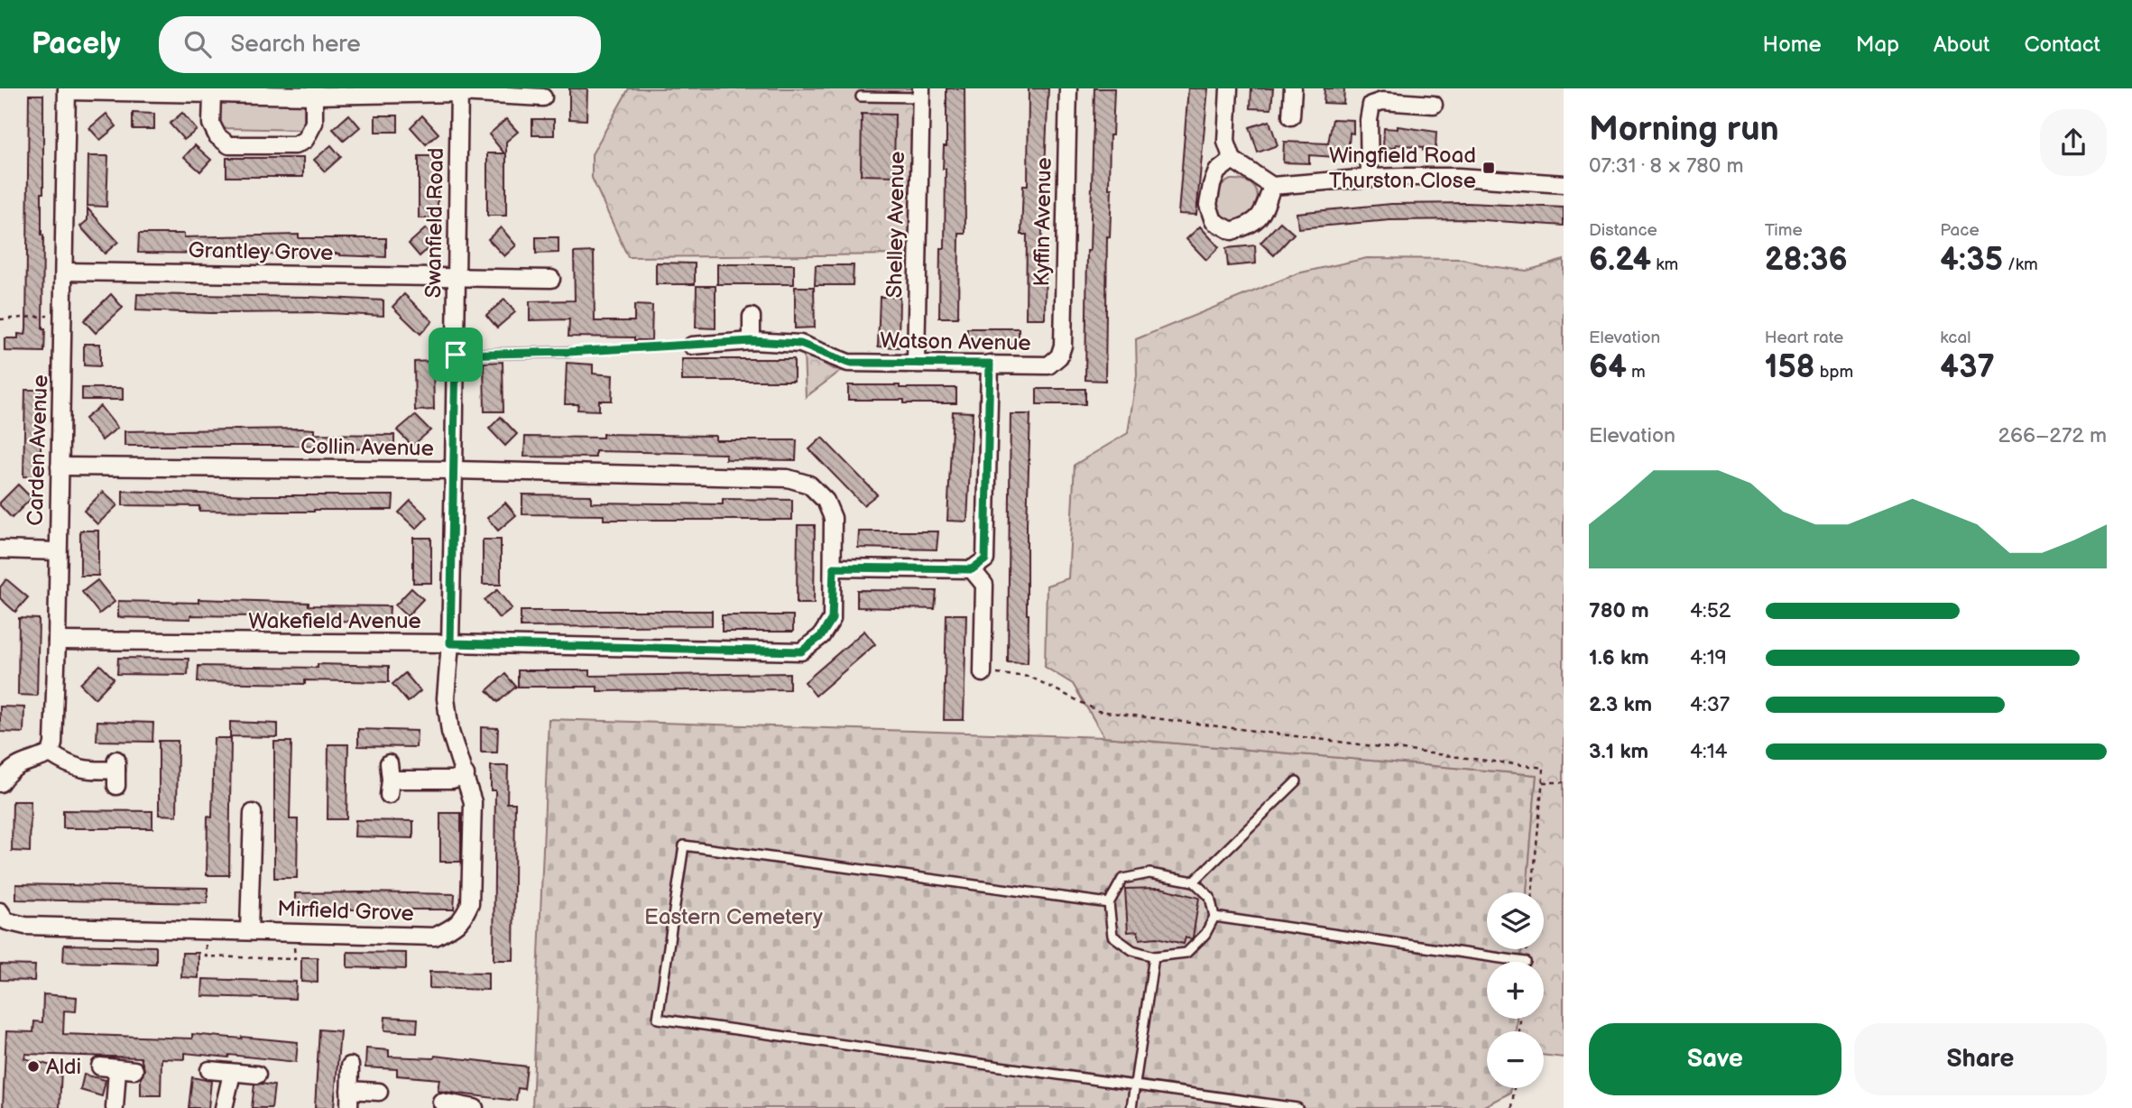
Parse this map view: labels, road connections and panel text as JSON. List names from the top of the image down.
{
  "streets": {
    "street": [
      "Kyffin Avenue",
      "Swanfield Road",
      "Shelley Avenue",
      "Grantley Grove",
      "Watson Avenue",
      "Collin Avenue",
      "Carden Avenue",
      "Wakefield Avenue",
      "Mirfield Grove"
    ]
  },
  "crossings": [
    ["Kyffin Avenue", "Watson Avenue"],
    ["Swanfield Road", "Grantley Grove"],
    ["Swanfield Road", "Collin Avenue"],
    ["Swanfield Road", "Wakefield Avenue"],
    ["Swanfield Road", "Mirfield Grove"],
    ["Shelley Avenue", "Watson Avenue"],
    ["Grantley Grove", "Carden Avenue"],
    ["Collin Avenue", "Carden Avenue"],
    ["Collin Avenue", "Wakefield Avenue"],
    ["Carden Avenue", "Wakefield Avenue"]
  ],
  "parks": ["Eastern Cemetery"],
  "places": {
    "transit": ["Wingfield Road Thurston Close"],
    "other": ["Aldi"]
  },
  "page": {
    "header": "Pacely",
    "search": "Search here",
    "nav": [
      "Home",
      "Map",
      "About",
      "Contact"
    ],
    "heading": ["Morning run", "07:31 · 8 × 780 m"],
    "stats": [
      ["Distance", "6.24 km"],
      ["Time", "28:36"],
      ["Pace", "4:35 /km"],
      ["Elevation", "64 m"],
      ["Heart rate", "158 bpm"],
      ["kcal", "437"]
    ],
    "chart": ["Elevation", "266–272 m"],
    "list": [
      {
        "name": "780 m",
        "note": "4:52"
      },
      {
        "name": "1.6 km",
        "note": "4:19"
      },
      {
        "name": "2.3 km",
        "note": "4:37"
      },
      {
        "name": "3.1 km",
        "note": "4:14"
      }
    ],
    "map_buttons": ["+", "−"],
    "buttons": ["Save", "Share"]
  }
}
